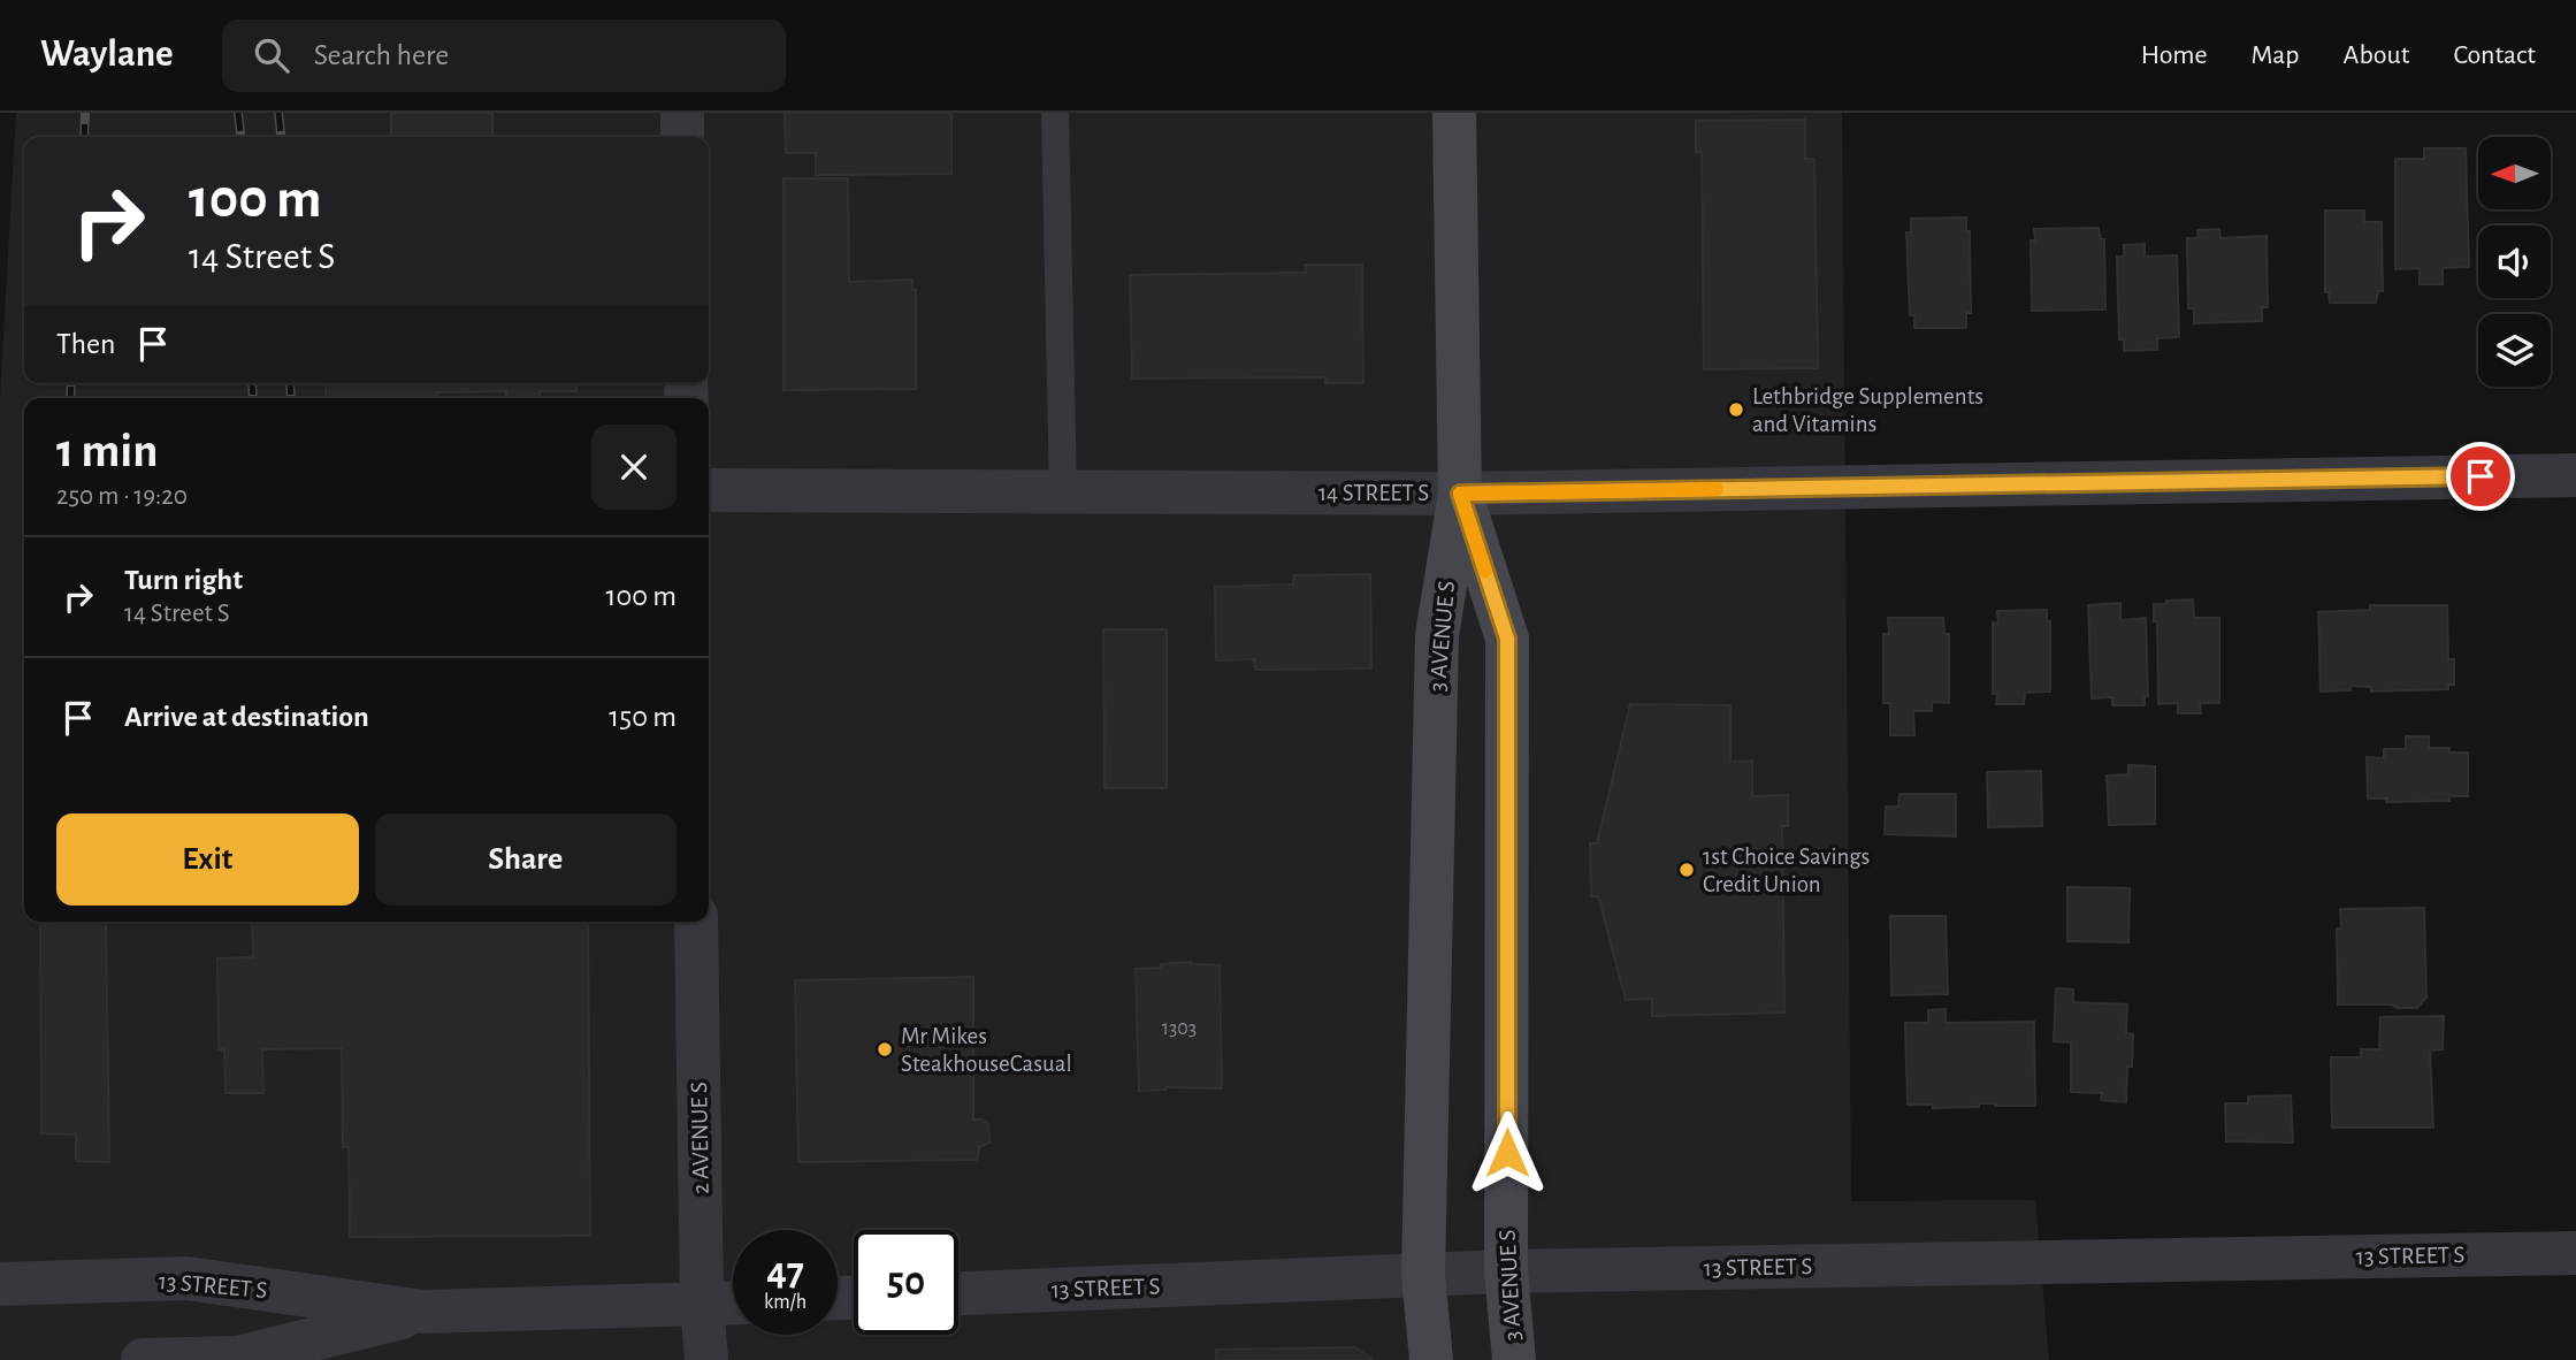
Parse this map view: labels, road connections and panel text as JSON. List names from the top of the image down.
{
  "streets": {
    "main road": ["3 AVENUE S"],
    "street": ["14 STREET S", "2 AVENUE S", "13 STREET S"]
  },
  "crossings": [
    ["14 STREET S", "3 AVENUE S"],
    ["3 AVENUE S", "13 STREET S"],
    ["2 AVENUE S", "13 STREET S"]
  ],
  "places": ["Lethbridge Supplements and Vitamins", "1st Choice Savings Credit Union", "Mr Mikes SteakhouseCasual"],
  "house_numbers": ["1303"],
  "north": "left",
  "page": {
    "header": "Waylane",
    "search": "Search here",
    "nav": [
      "Home",
      "Map",
      "About",
      "Contact"
    ],
    "turn": ["100 m", "14 Street S"],
    "then": "Then",
    "heading": ["1 min", "250 m · 19:20"],
    "list": [
      {
        "name": "Turn right",
        "note": "14 Street S",
        "value": "100 m"
      },
      {
        "name": "Arrive at destination",
        "value": "150 m"
      }
    ],
    "buttons": ["Exit", "Share"],
    "speed": "47 km/h",
    "limit": "50"
  }
}
